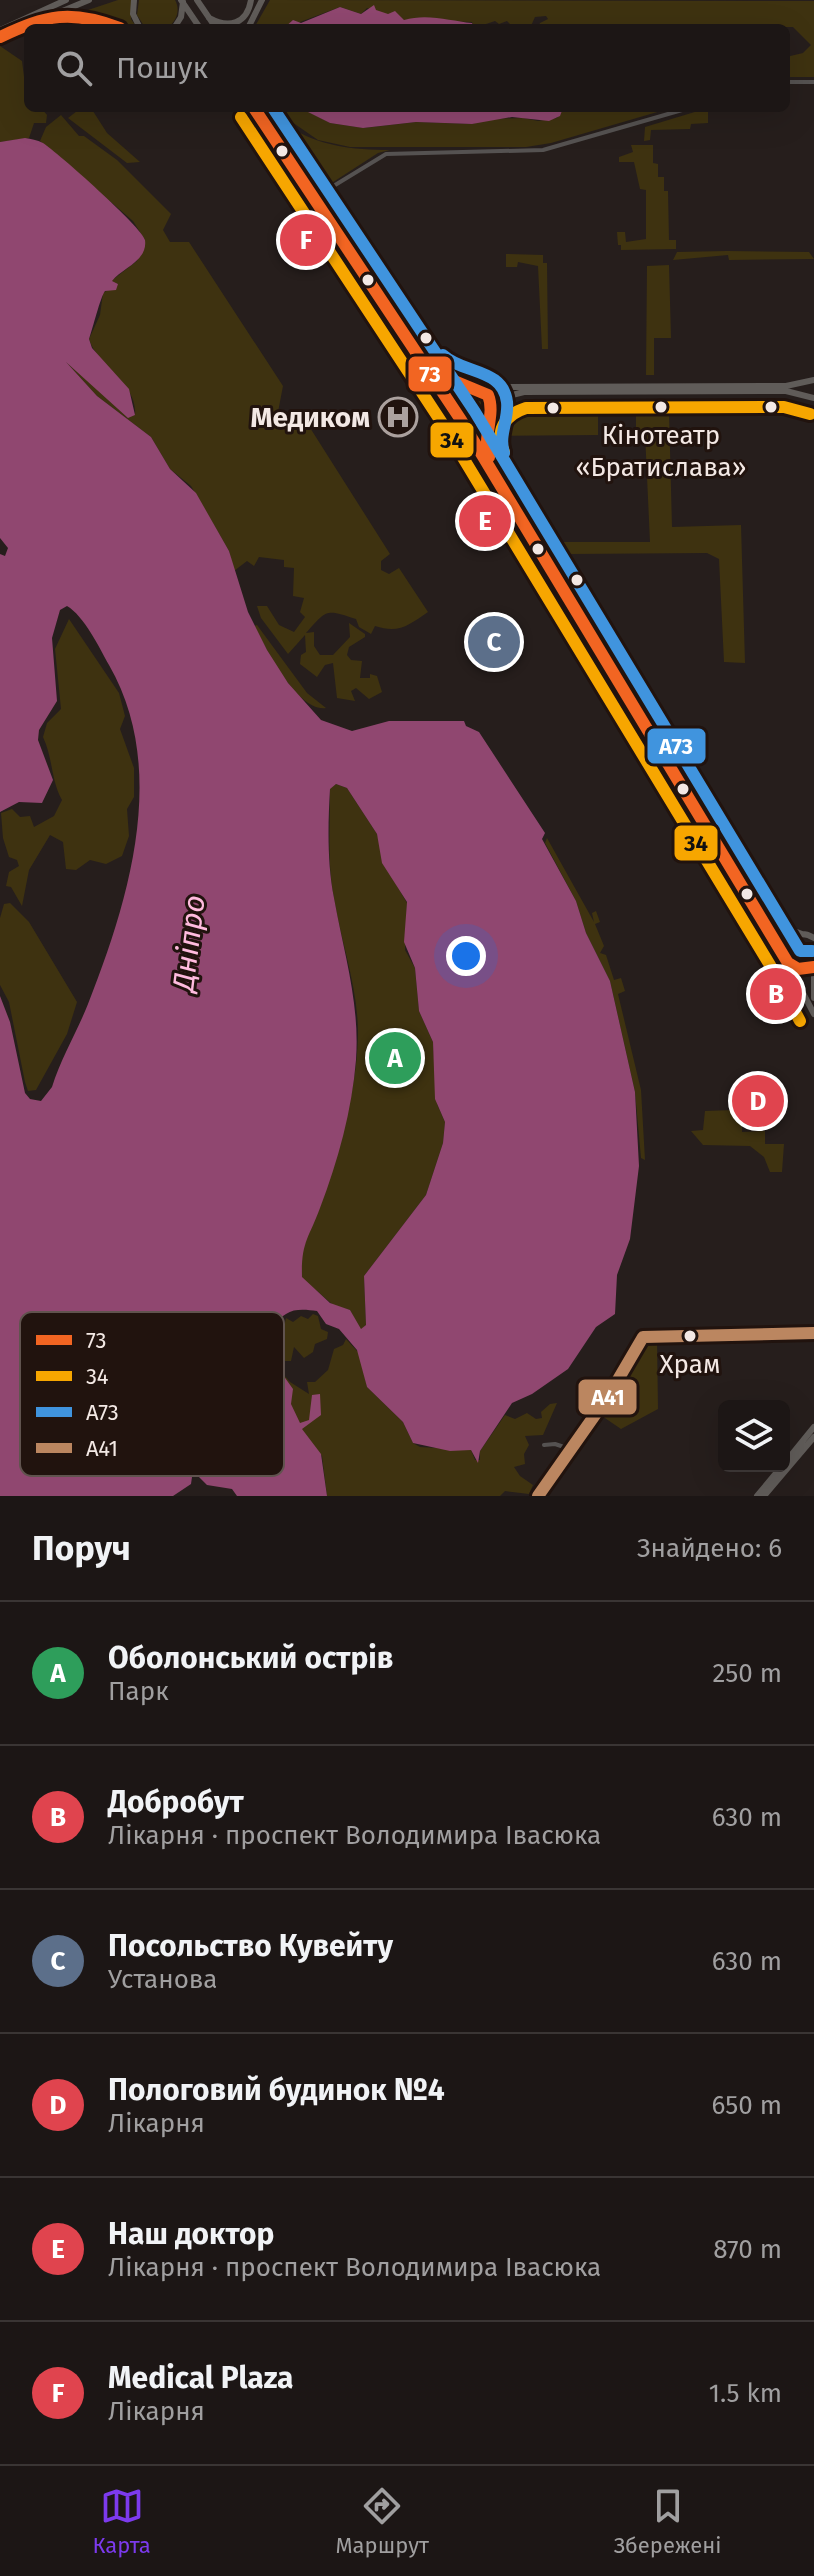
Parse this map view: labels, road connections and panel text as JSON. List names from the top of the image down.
{
  "water": ["Дніпро"],
  "places": {
    "other": ["Кінотеатр «Братислава»", "Храм"],
    "hospital": ["Медиком"]
  },
  "lines": [
    "transit line 73",
    "transit line А73",
    "transit line 34",
    "transit line A41"
  ],
  "legend": [
    "73",
    "34",
    "А73",
    "A41"
  ],
  "page": {
    "search": "Пошук",
    "pins": [
      "F",
      "E",
      "C",
      "B",
      "A",
      "D"
    ],
    "heading": ["Поруч", "Знайдено: 6"],
    "list": [
      {
        "mark": "A",
        "name": "Оболонський острів",
        "note": "Парк",
        "value": "250 m"
      },
      {
        "mark": "B",
        "name": "Добробут",
        "note": "Лікарня · проспект Володимира Івасюка",
        "value": "630 m"
      },
      {
        "mark": "C",
        "name": "Посольство Кувейту",
        "note": "Установа",
        "value": "630 m"
      },
      {
        "mark": "D",
        "name": "Пологовий будинок №4",
        "note": "Лікарня",
        "value": "650 m"
      },
      {
        "mark": "E",
        "name": "Наш доктор",
        "note": "Лікарня · проспект Володимира Івасюка",
        "value": "870 m"
      },
      {
        "mark": "F",
        "name": "Medical Plaza",
        "note": "Лікарня",
        "value": "1.5 km"
      }
    ],
    "nav": ["Карта", "Маршрут", "Збережені"]
  }
}
